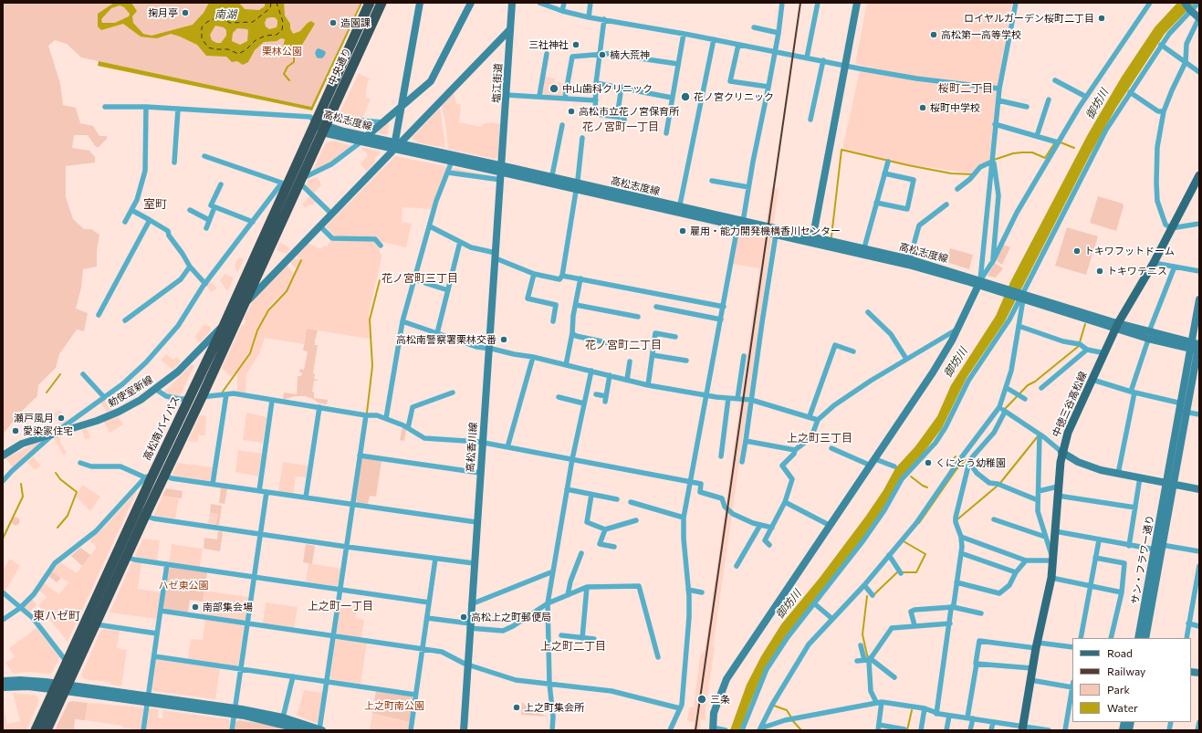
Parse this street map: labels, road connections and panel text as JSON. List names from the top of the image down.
{
  "streets": {
    "highway": ["中央通り", "高松南バイパス"],
    "main road": ["中徳三谷高松線"],
    "street": [
      "塩江街道",
      "高松志度線",
      "勅使室新線",
      "高松香川線",
      "サン・フラワー通り"
    ]
  },
  "crossings": [
    ["中央通り", "高松志度線"],
    ["中央通り", "高松南バイパス"],
    ["塩江街道", "高松志度線"],
    ["塩江街道", "勅使室新線"],
    ["塩江街道", "高松香川線"],
    ["高松志度線", "勅使室新線"],
    ["高松志度線", "中徳三谷高松線"],
    ["高松志度線", "高松南バイパス"],
    ["高松志度線", "高松香川線"],
    ["高松志度線", "サン・フラワー通り"],
    ["勅使室新線", "高松南バイパス"]
  ],
  "districts": [
    "桜町二丁目",
    "花ノ宮町一丁目",
    "室町",
    "花ノ宮町三丁目",
    "花ノ宮町二丁目",
    "上之町三丁目",
    "上之町一丁目",
    "東ハゼ町",
    "上之町二丁目"
  ],
  "water": ["南湖", "御坊川"],
  "parks": ["栗林公園", "ハゼ東公園", "上之町南公園"],
  "places": [
    "掬月亭",
    "ロイヤルガーデン桜町二丁目",
    "造園課",
    "高松第一高等学校",
    "三社神社",
    "楠大荒神",
    "中山歯科クリニック",
    "花ノ宮クリニック",
    "桜町中学校",
    "高松市立花ノ宮保育所",
    "雇用・能力開発機構香川センター",
    "トキワフットドーム",
    "トキワテニス",
    "高松南警察署栗林交番",
    "瀬戸風月",
    "愛染家住宅",
    "くにとう幼稚園",
    "南部集会場",
    "高松上之町郵便局",
    "三条",
    "上之町集会所"
  ],
  "legend": [
    "Road",
    "Railway",
    "Park",
    "Water"
  ]
}
